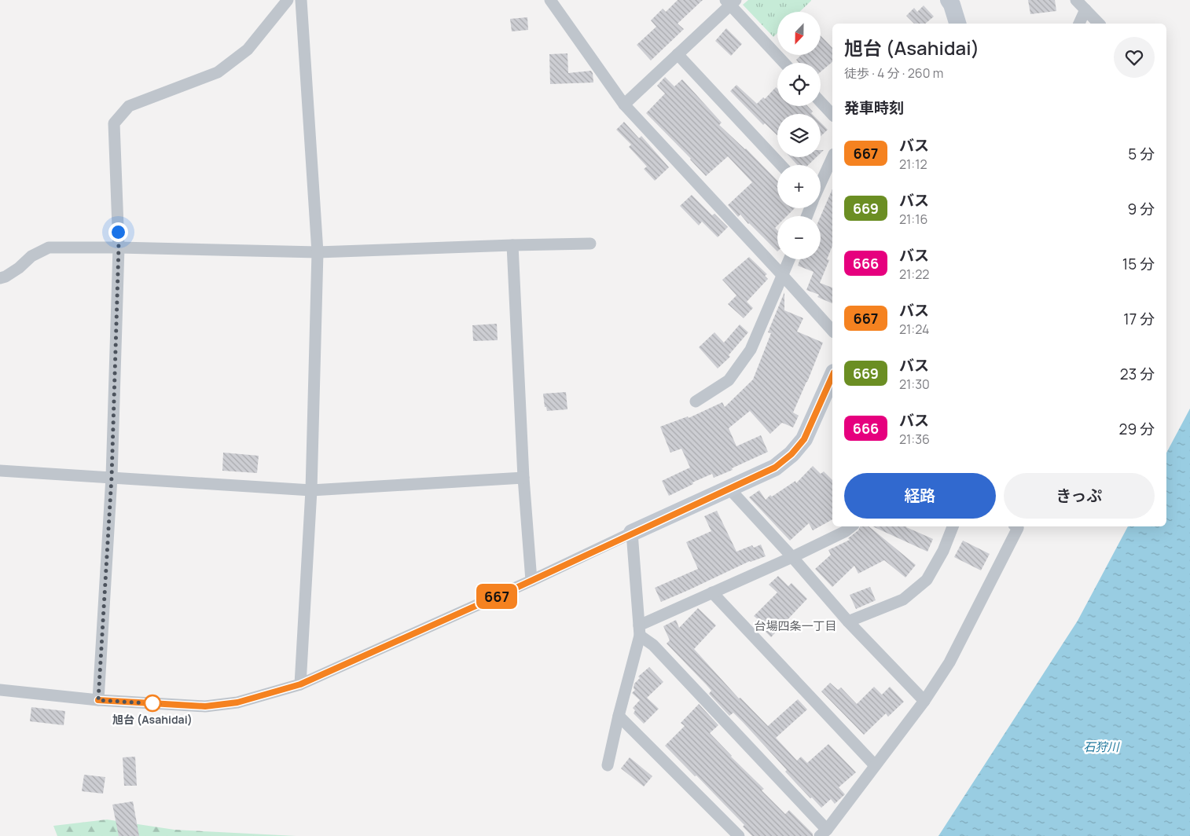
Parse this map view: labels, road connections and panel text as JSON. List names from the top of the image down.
{
  "districts": ["台場四条一丁目"],
  "water": ["石狩川"],
  "places": ["旭台 (Asahidai)"],
  "lines": ["bus line 667"],
  "north": "bottom",
  "page": {
    "on_map": "667",
    "map_buttons": ["+", "−"],
    "heading": [
      ["旭台 (Asahidai)", "徒歩 · 4 分 · 260 m"],
      "発車時刻"
    ],
    "list": [
      {
        "mark": "667",
        "name": "バス",
        "note": "21:12",
        "value": "5 分"
      },
      {
        "mark": "669",
        "name": "バス",
        "note": "21:16",
        "value": "9 分"
      },
      {
        "mark": "666",
        "name": "バス",
        "note": "21:22",
        "value": "15 分"
      },
      {
        "mark": "667",
        "name": "バス",
        "note": "21:24",
        "value": "17 分"
      },
      {
        "mark": "669",
        "name": "バス",
        "note": "21:30",
        "value": "23 分"
      },
      {
        "mark": "666",
        "name": "バス",
        "note": "21:36",
        "value": "29 分"
      }
    ],
    "buttons": ["経路", "きっぷ"]
  }
}
